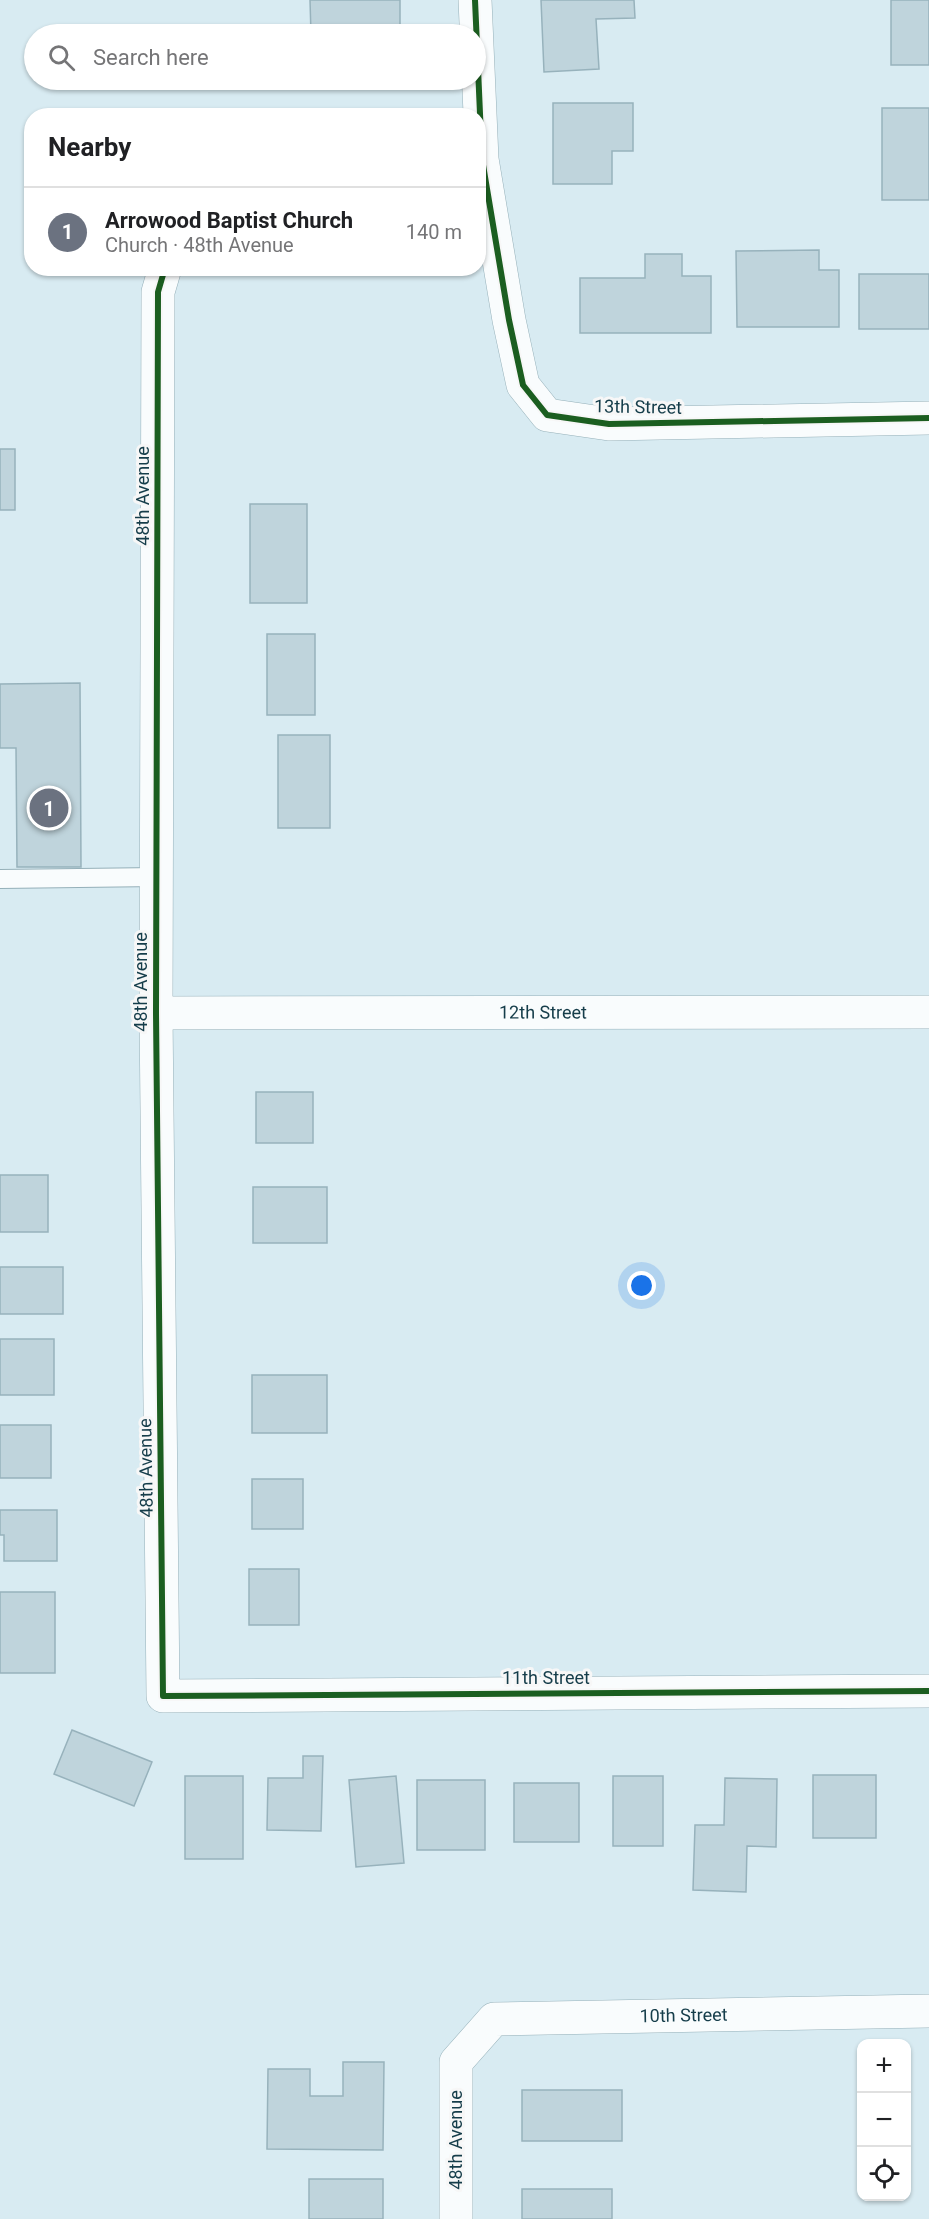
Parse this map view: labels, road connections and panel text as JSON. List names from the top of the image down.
{
  "streets": {
    "street": [
      "13th Street",
      "48th Avenue",
      "12th Street",
      "11th Street",
      "10th Street"
    ]
  },
  "crossings": [
    ["48th Avenue", "12th Street"],
    ["48th Avenue", "11th Street"],
    ["48th Avenue", "10th Street"]
  ],
  "page": {
    "search": "Search here",
    "heading": "Nearby",
    "list": [
      {
        "mark": "1",
        "name": "Arrowood Baptist Church",
        "note": "Church · 48th Avenue",
        "value": "140 m"
      }
    ],
    "pins": "1",
    "map_buttons": ["+", "−"]
  }
}
